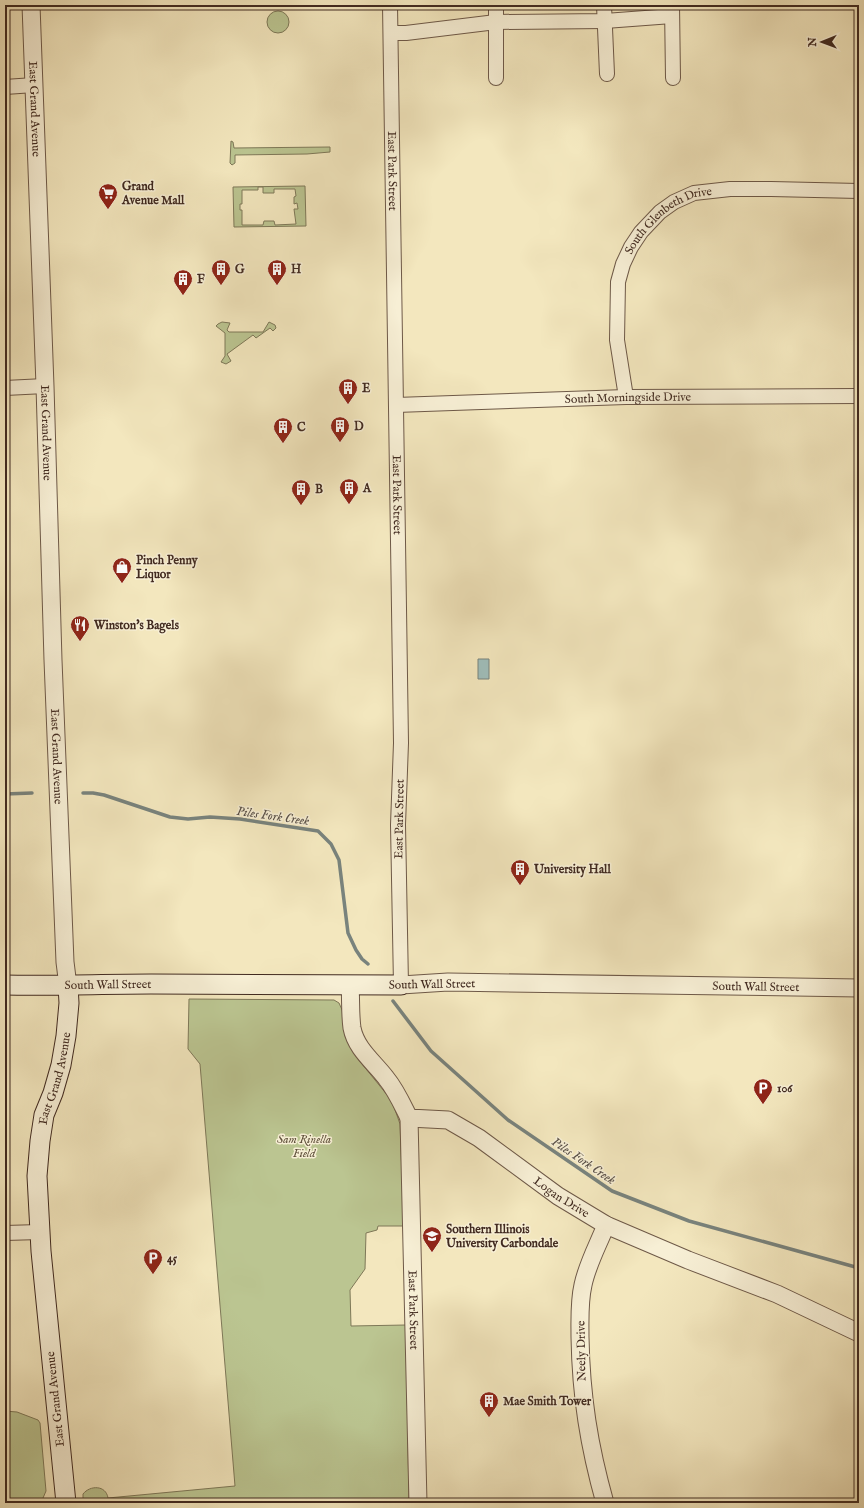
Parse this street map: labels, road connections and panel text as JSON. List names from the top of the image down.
{
  "streets": {
    "main road": ["East Grand Avenue", "South Wall Street"],
    "street": [
      "East Park Street",
      "South Glenbeth Drive",
      "South Morningside Drive",
      "Logan Drive",
      "Neely Drive"
    ]
  },
  "crossings": [
    ["East Grand Avenue", "South Wall Street"],
    ["East Park Street", "South Morningside Drive"],
    ["East Park Street", "South Wall Street"],
    ["East Park Street", "Logan Drive"],
    ["South Glenbeth Drive", "South Morningside Drive"],
    ["Logan Drive", "Neely Drive"]
  ],
  "water": ["Piles Fork Creek"],
  "parks": ["Sam Rinella Field"],
  "places": {
    "supermarket": ["Grand Avenue Mall"],
    "building": [
      "G",
      "H",
      "F",
      "E",
      "D",
      "C",
      "A",
      "B",
      "University Hall",
      "Mae Smith Tower"
    ],
    "shop": ["Pinch Penny Liquor"],
    "restaurant": ["Winston's Bagels"],
    "parking": ["106", "45"],
    "school or university": ["Southern Illinois University Carbondale"]
  },
  "north": "left"
}
